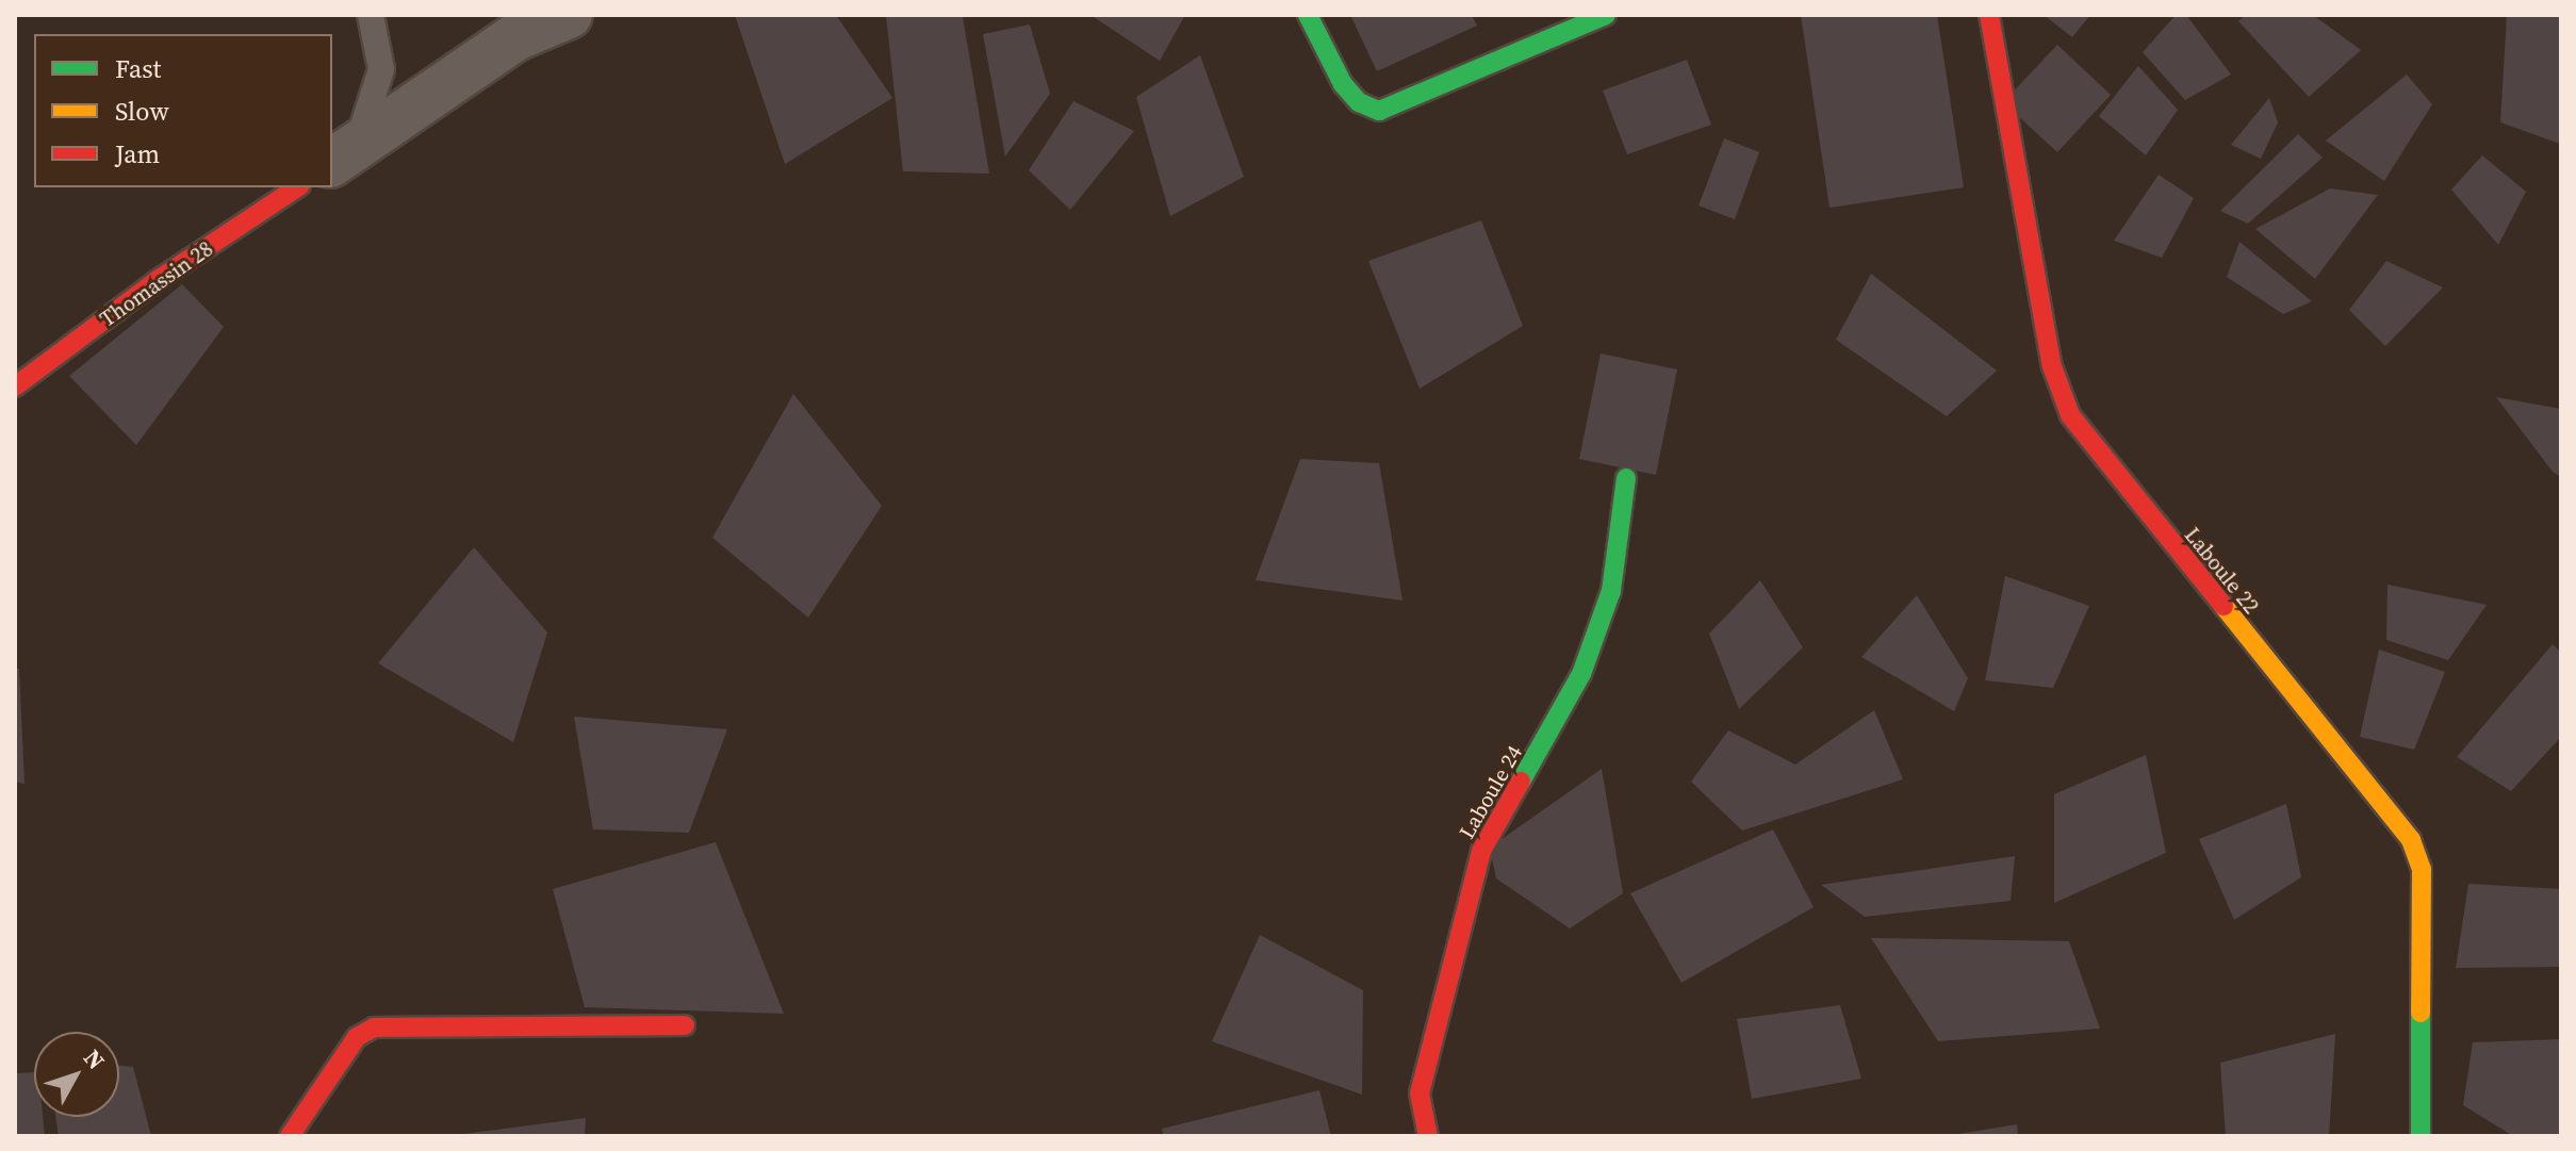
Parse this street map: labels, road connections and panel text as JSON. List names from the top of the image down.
{
  "streets": {
    "street": ["Thomassin 28", "Laboule 22", "Laboule 24"]
  },
  "legend": ["Fast", "Slow", "Jam"],
  "north": "top right"
}
